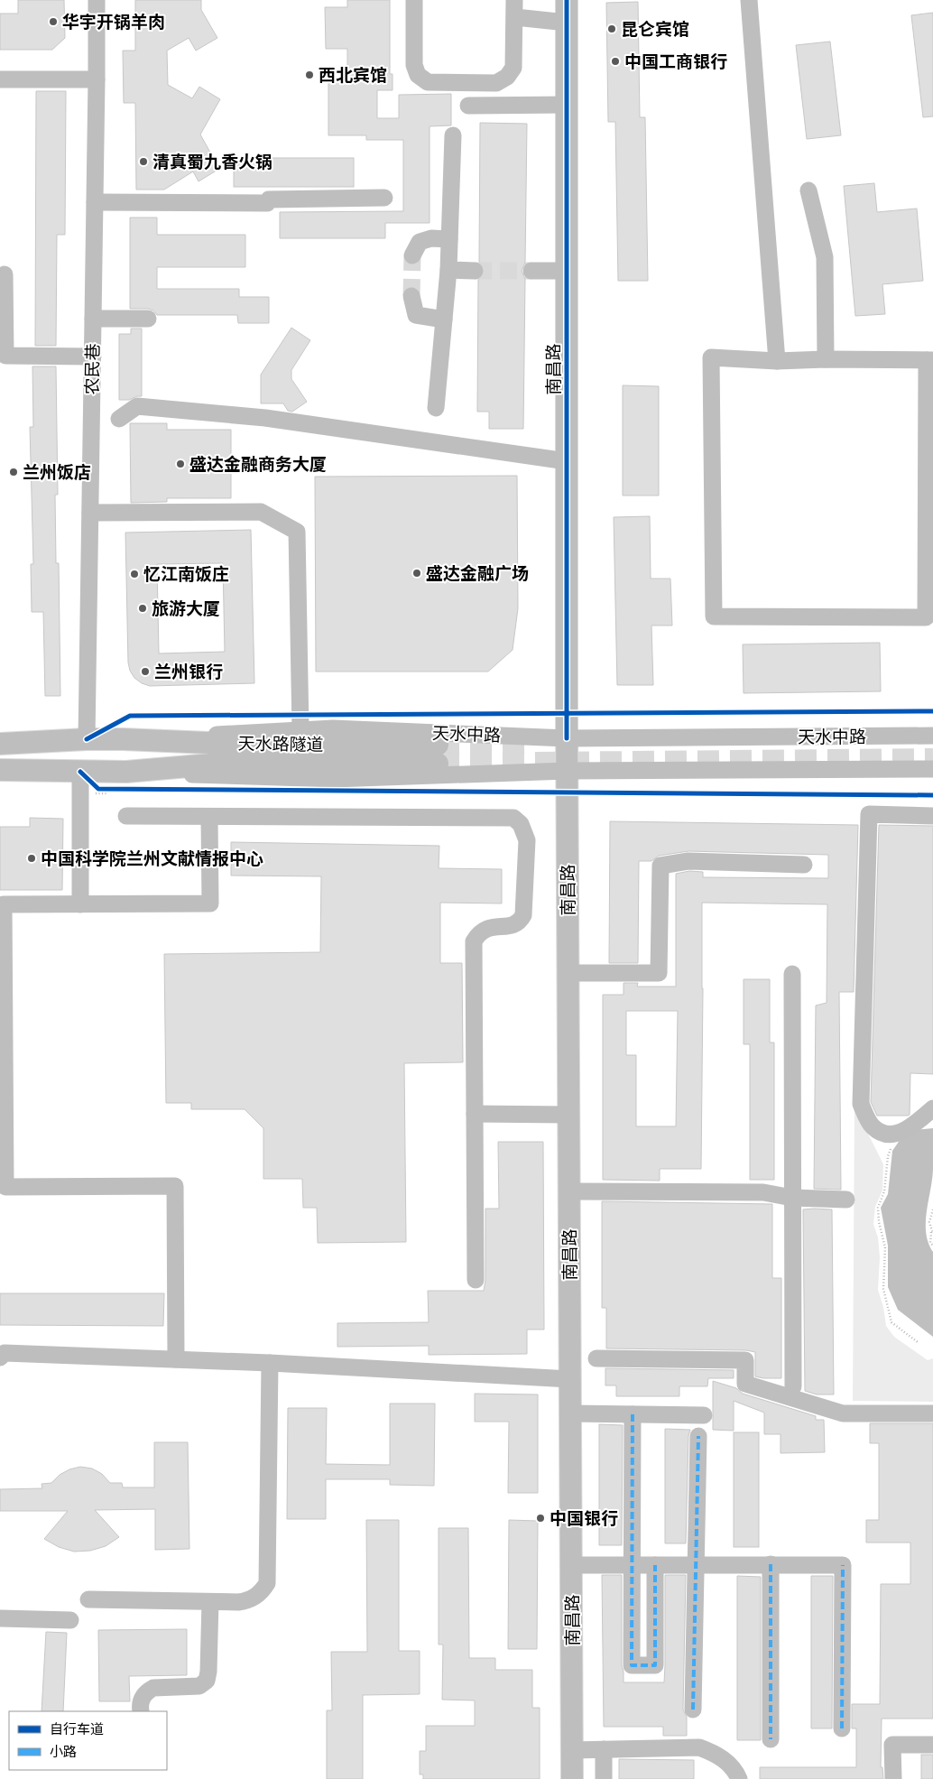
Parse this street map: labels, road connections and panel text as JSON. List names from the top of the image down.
{
  "streets": {
    "main road": ["南昌路", "天水中路", "天水路隧道"],
    "street": ["农民巷"]
  },
  "crossings": [
    ["农民巷", "天水中路"],
    ["南昌路", "天水中路"],
    ["天水中路", "天水路隧道"]
  ],
  "places": [
    "华宇开锅羊肉",
    "昆仑宾馆",
    "中国工商银行",
    "西北宾馆",
    "清真蜀九香火锅",
    "盛达金融商务大厦",
    "兰州饭店",
    "盛达金融广场",
    "忆江南饭庄",
    "旅游大厦",
    "兰州银行",
    "中国科学院兰州文献情报中心",
    "中国银行"
  ],
  "legend": ["自行车道", "小路"]
}
